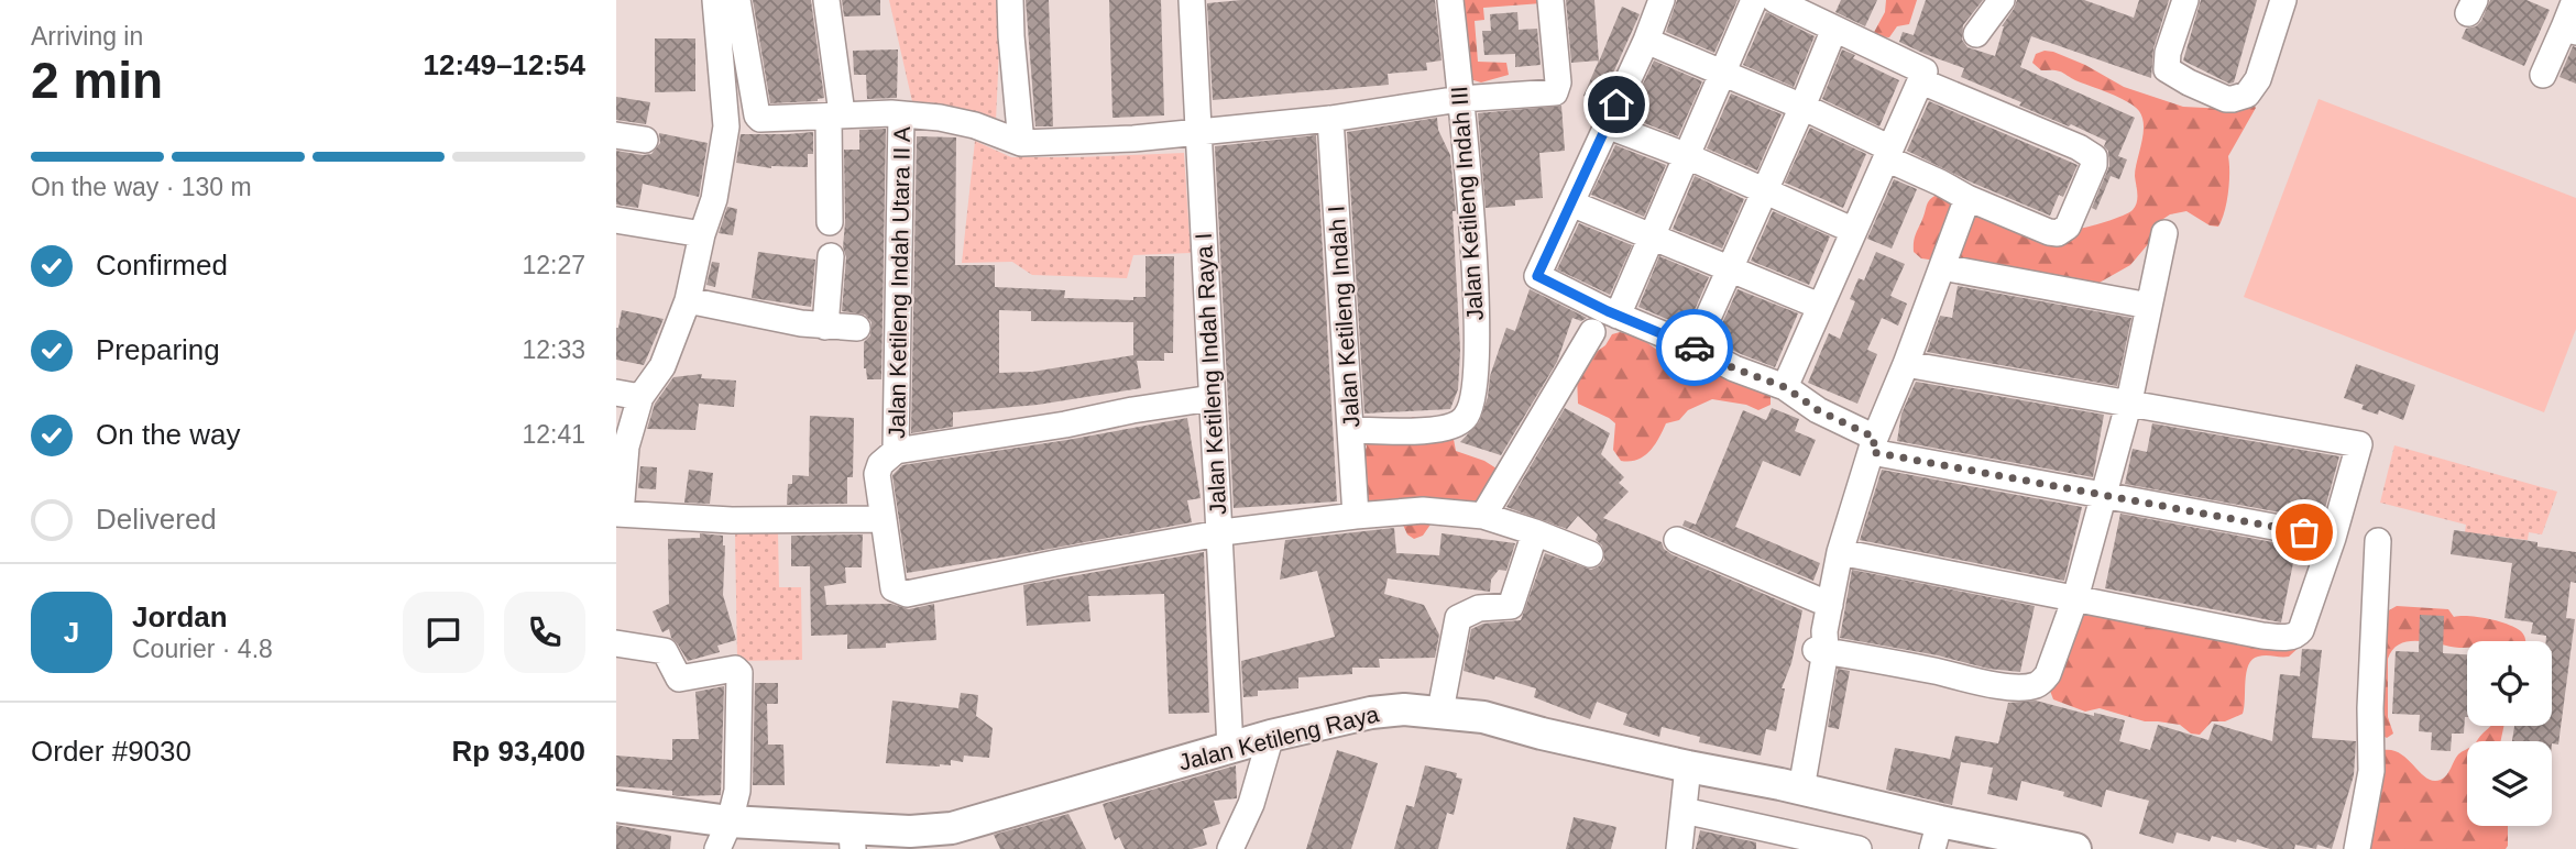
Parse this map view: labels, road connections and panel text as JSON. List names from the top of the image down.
{
  "streets": {
    "main road": ["Jalan Ketileng Raya"],
    "street": [
      "Jalan Ketileng Indah III",
      "Jalan Ketileng Indah Utara II A",
      "Jalan Ketileng Indah I",
      "Jalan Ketileng Indah Raya I"
    ]
  },
  "crossings": [
    ["Jalan Ketileng Indah III", "Jalan Ketileng Indah I"],
    ["Jalan Ketileng Indah Raya I", "Jalan Ketileng Raya"]
  ],
  "page": {
    "heading": ["2 min", "Arriving in", "12:49–12:54"],
    "panel": [
      "Jordan",
      "Courier · 4.8",
      "Order #9030",
      "Rp 93,400"
    ],
    "bar": "On the way · 130 m",
    "list": [
      ["Confirmed", "12:27"],
      ["Preparing", "12:33"],
      ["On the way", "12:41"],
      "Delivered"
    ],
    "round": "J"
  }
}
